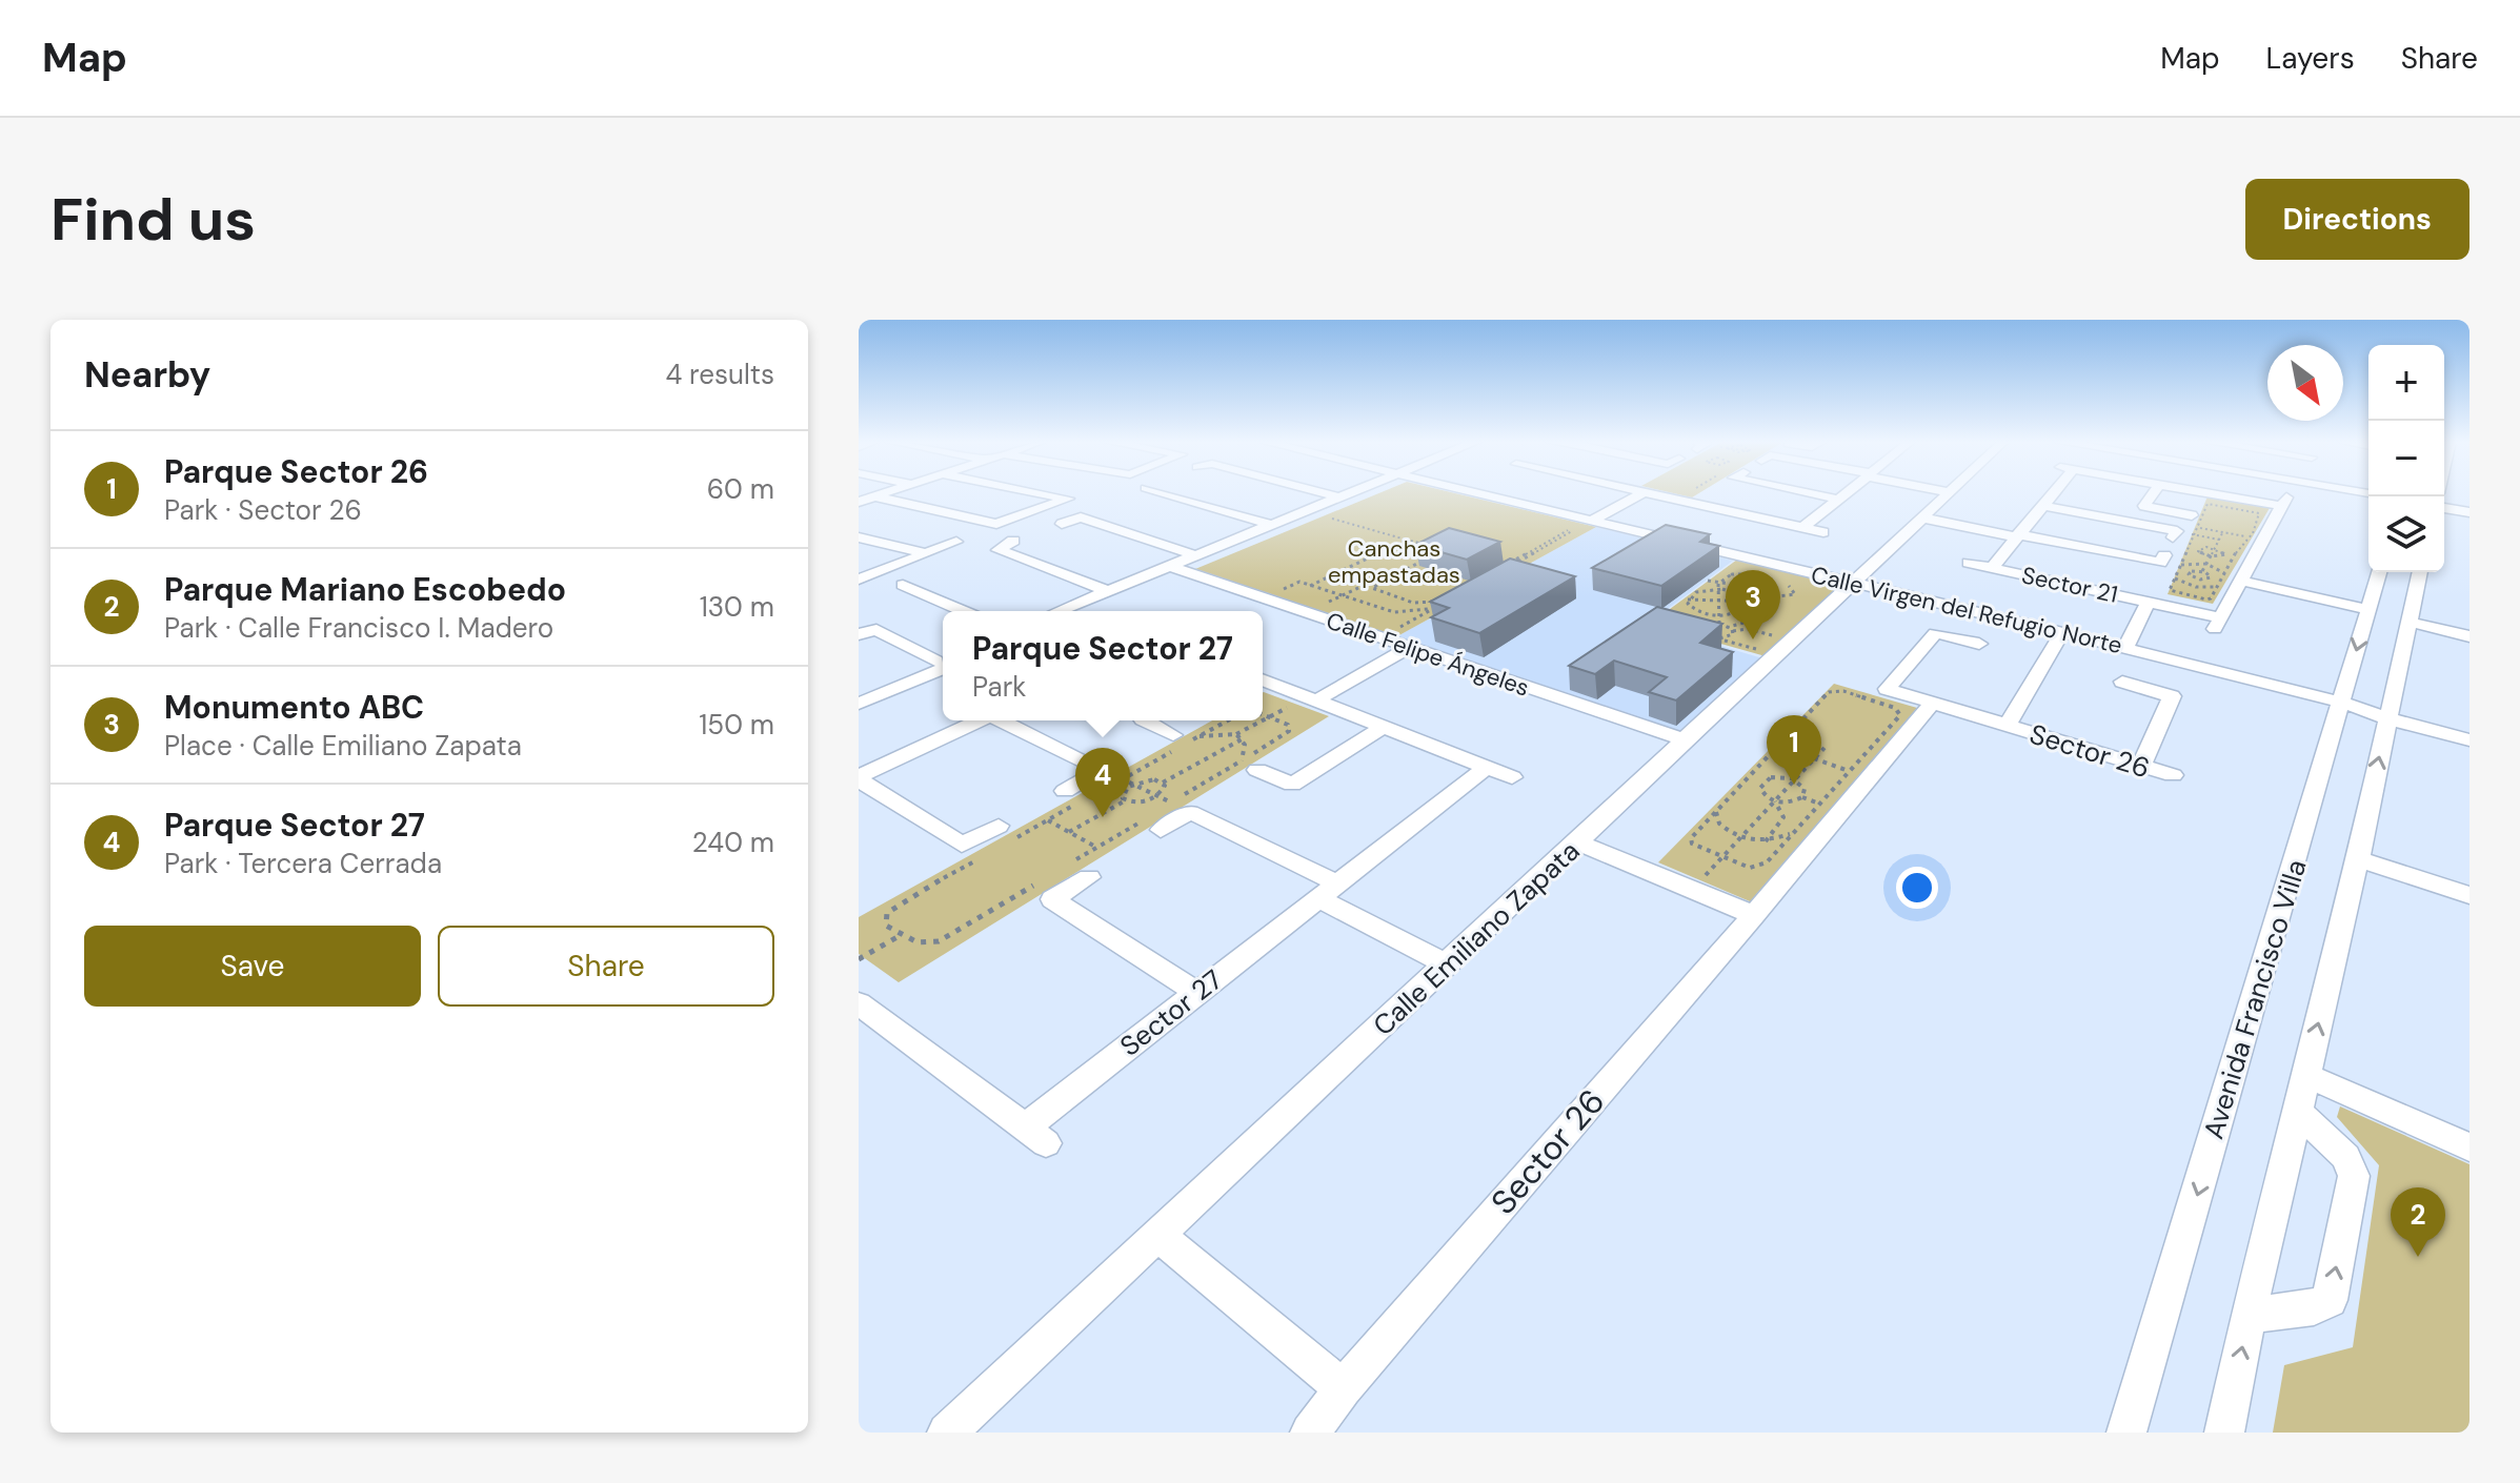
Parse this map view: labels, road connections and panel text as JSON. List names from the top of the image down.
{
  "streets": {
    "street": [
      "Sector 21",
      "Calle Virgen del Refugio Norte",
      "Calle Felipe Ángeles",
      "Sector 26",
      "Calle Emiliano Zapata",
      "Avenida Francisco Villa",
      "Sector 27"
    ]
  },
  "crossings": [
    ["Sector 21", "Calle Virgen del Refugio Norte"],
    ["Sector 21", "Calle Emiliano Zapata"],
    ["Calle Virgen del Refugio Norte", "Sector 26"],
    ["Calle Virgen del Refugio Norte", "Calle Emiliano Zapata"],
    ["Calle Virgen del Refugio Norte", "Avenida Francisco Villa"],
    ["Calle Felipe Ángeles", "Calle Emiliano Zapata"]
  ],
  "parks": ["Canchas empastadas"],
  "north": "bottom right",
  "page": {
    "header": "Map",
    "nav": ["Map", "Layers", "Share"],
    "buttons": [
      "Directions",
      ["Save", "Share"]
    ],
    "title": "Find us",
    "heading": ["Nearby", "4 results"],
    "map_buttons": ["+", "−"],
    "list": [
      {
        "mark": "1",
        "name": "Parque Sector 26",
        "note": "Park · Sector 26",
        "value": "60 m"
      },
      {
        "mark": "2",
        "name": "Parque Mariano Escobedo",
        "note": "Park · Calle Francisco I. Madero",
        "value": "130 m"
      },
      {
        "mark": "3",
        "name": "Monumento ABC",
        "note": "Place · Calle Emiliano Zapata",
        "value": "150 m"
      },
      {
        "mark": "4",
        "name": "Parque Sector 27",
        "note": "Park · Tercera Cerrada",
        "value": "240 m"
      }
    ],
    "pins": [
      "3",
      "1",
      "4",
      "2"
    ],
    "popup": ["Parque Sector 27", "Park"]
  }
}
